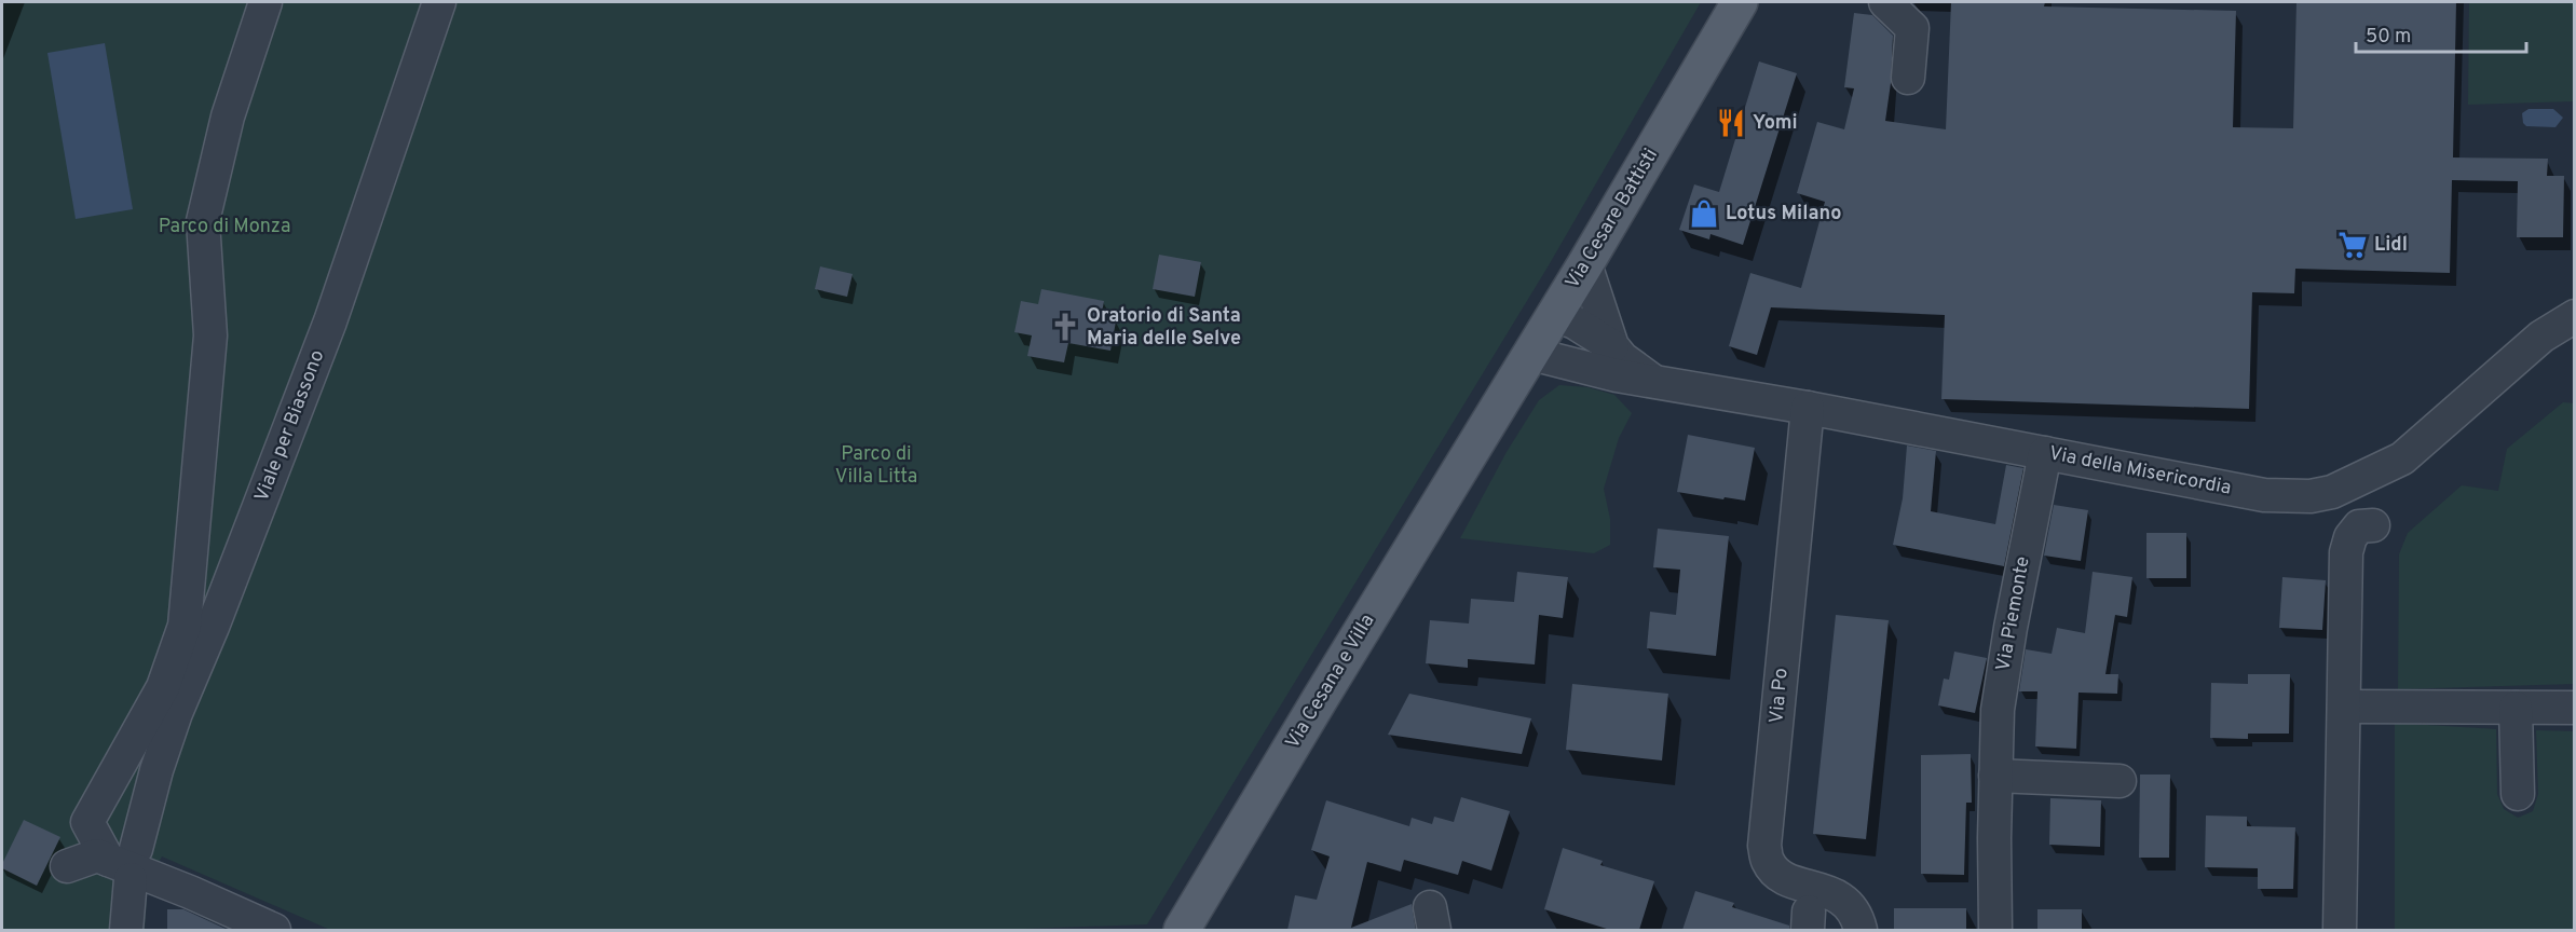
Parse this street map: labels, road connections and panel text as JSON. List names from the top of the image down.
{
  "streets": {
    "main road": ["Via Cesare Battisti", "Via Cesana e Villa"],
    "street": [
      "Viale per Biassono",
      "Via della Misericordia",
      "Via Piemonte",
      "Via Po"
    ]
  },
  "crossings": [
    ["Via Cesare Battisti", "Via della Misericordia"],
    ["Via Cesare Battisti", "Via Cesana e Villa"],
    ["Via della Misericordia", "Via Piemonte"],
    ["Via della Misericordia", "Via Po"]
  ],
  "parks": ["Parco di Monza", "Parco di Villa Litta"],
  "places": {
    "restaurant": ["Yomi"],
    "shop": ["Lotus Milano"],
    "supermarket": ["Lidl"],
    "church": ["Oratorio di Santa Maria delle Selve"]
  },
  "scale_bar": "50 m"
}
